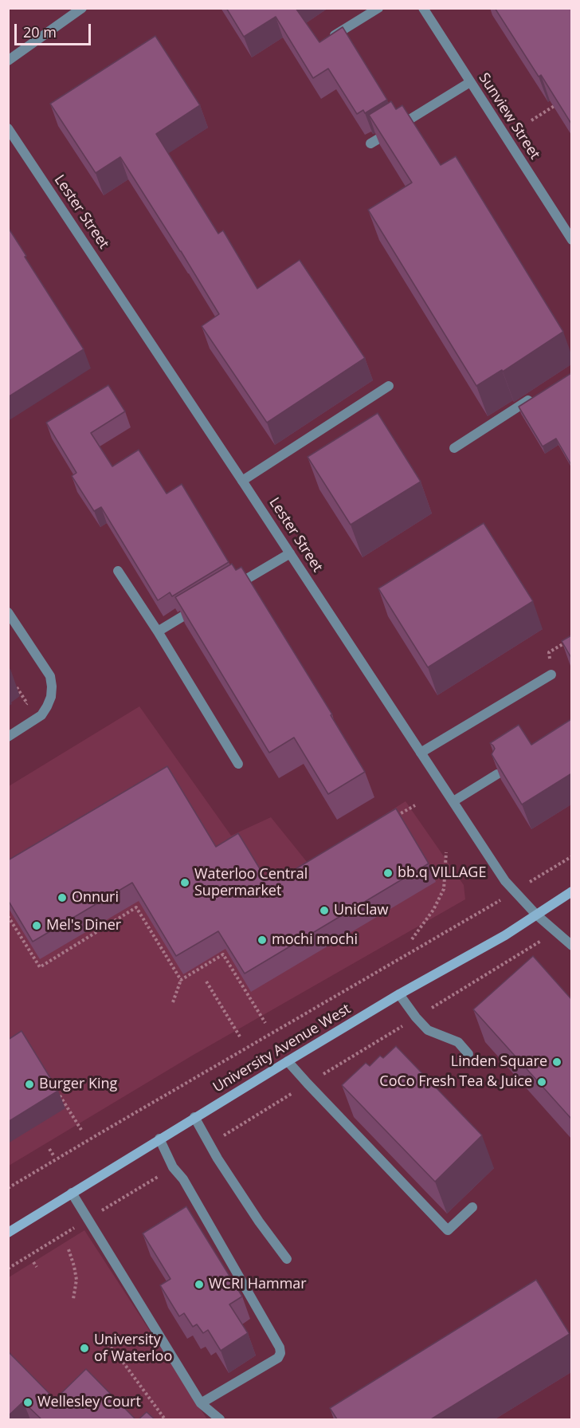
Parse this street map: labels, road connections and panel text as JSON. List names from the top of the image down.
{
  "streets": {
    "main road": ["University Avenue West"],
    "street": ["Sunview Street", "Lester Street"]
  },
  "crossings": [
    ["Lester Street", "University Avenue West"]
  ],
  "places": [
    "bb.q VILLAGE",
    "Waterloo Central Supermarket",
    "Onnuri",
    "UniClaw",
    "Mel's Diner",
    "mochi mochi",
    "Linden Square",
    "CoCo Fresh Tea & Juice",
    "Burger King",
    "WCRI Hammar",
    "University of Waterloo",
    "Wellesley Court"
  ],
  "scale_bar": "20 m"
}
